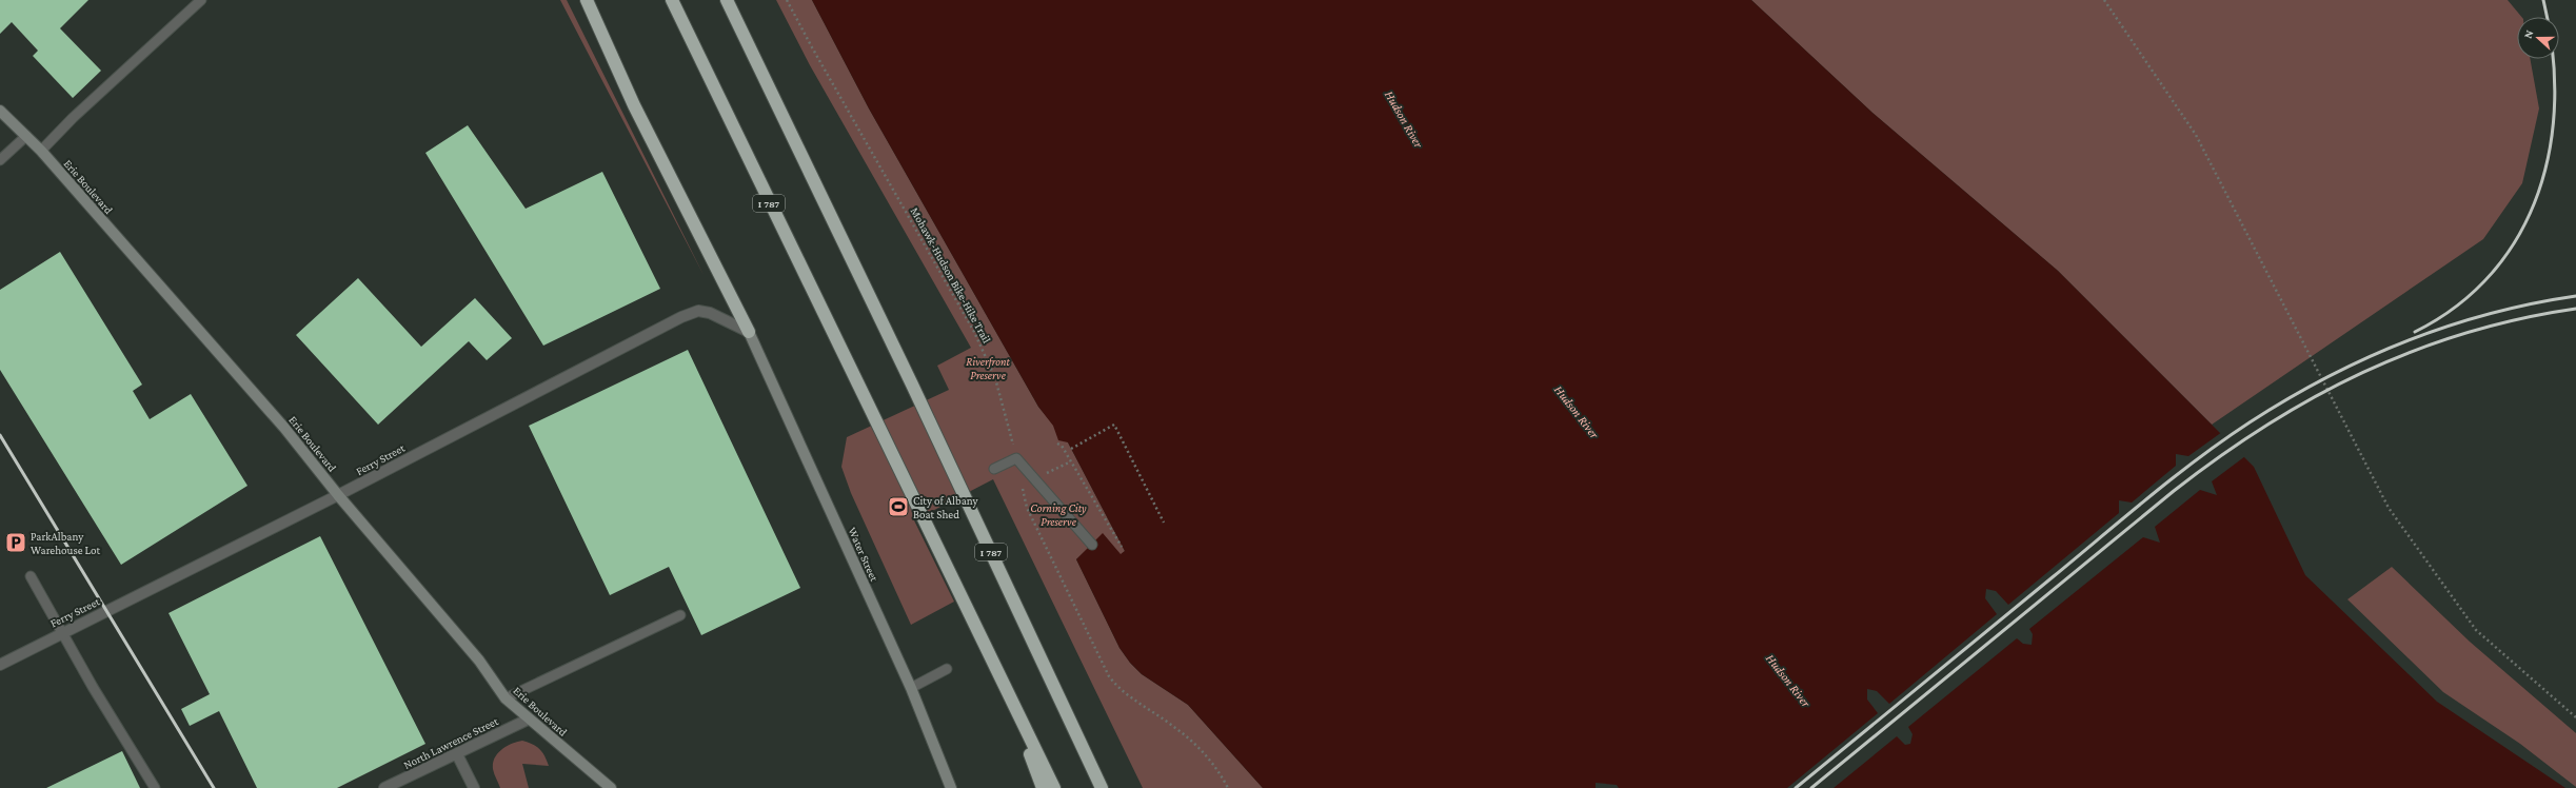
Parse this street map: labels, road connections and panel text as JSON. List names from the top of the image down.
{
  "streets": {
    "highway": ["I 787"],
    "street": [
      "Erie Boulevard",
      "Ferry Street",
      "Water Street",
      "North Lawrence Street"
    ],
    "path": ["Mohawk-Hudson Bike-Hike Trail"]
  },
  "crossings": [
    ["Erie Boulevard", "Ferry Street"],
    ["Erie Boulevard", "North Lawrence Street"],
    ["Ferry Street", "Water Street"]
  ],
  "water": ["Hudson River"],
  "parks": ["Riverfront Preserve", "Corning City Preserve"],
  "places": {
    "sports": ["City of Albany Boat Shed"],
    "parking": ["ParkAlbany Warehouse Lot"]
  },
  "north": "left"
}
